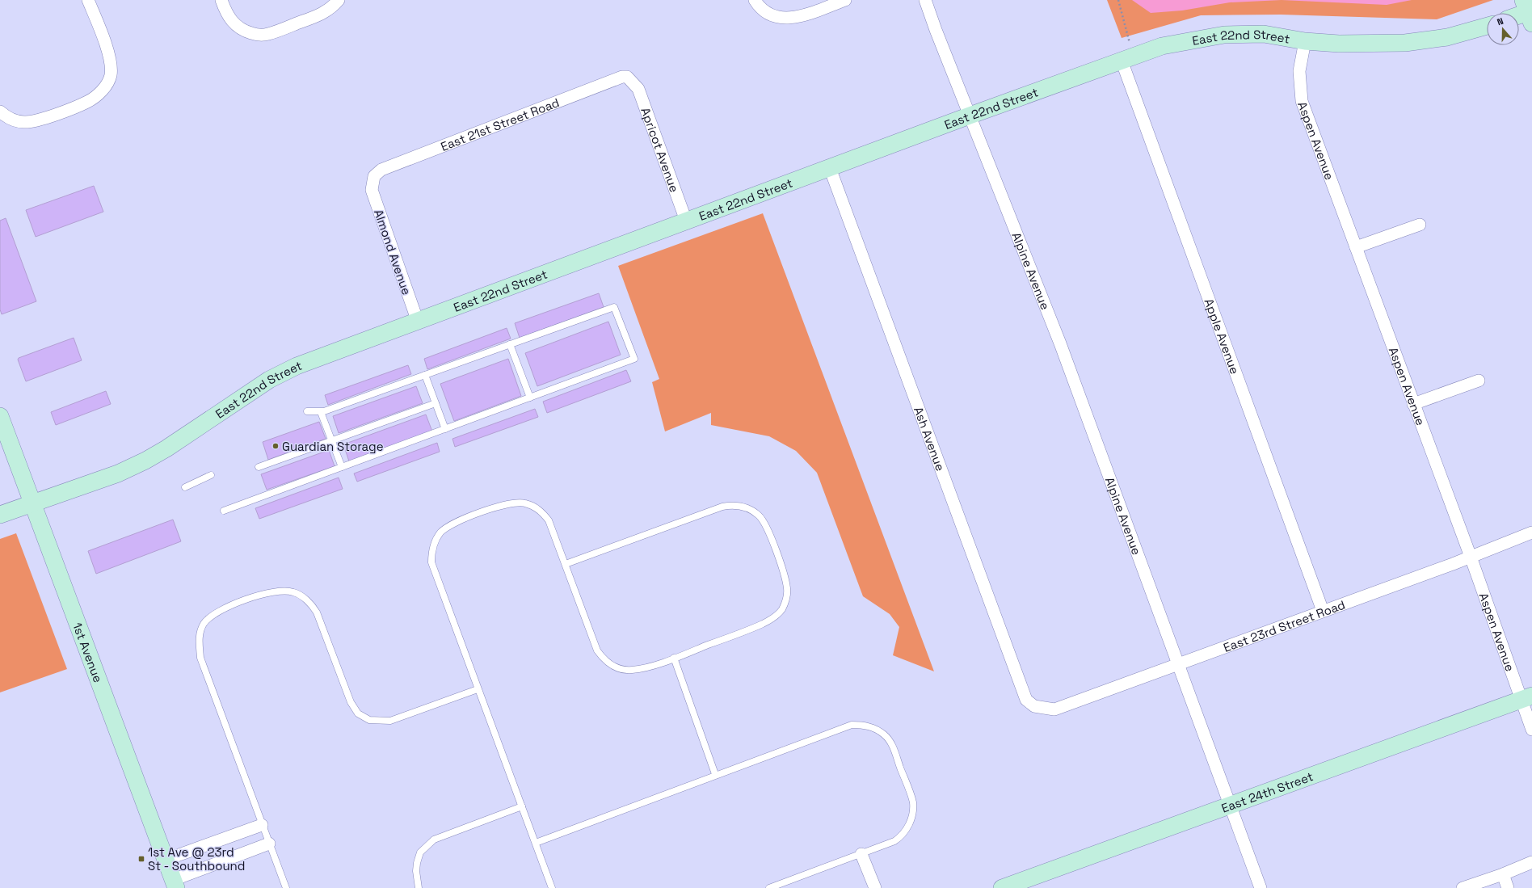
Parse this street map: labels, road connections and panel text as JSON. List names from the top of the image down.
{
  "streets": {
    "street": [
      "East 22nd Street",
      "East 21st Street Road",
      "Aspen Avenue",
      "Apricot Avenue",
      "Almond Avenue",
      "Alpine Avenue",
      "Apple Avenue",
      "Ash Avenue",
      "East 23rd Street Road",
      "1st Avenue",
      "East 24th Street"
    ]
  },
  "crossings": [
    ["East 22nd Street", "Aspen Avenue"],
    ["East 22nd Street", "Apricot Avenue"],
    ["East 22nd Street", "Almond Avenue"],
    ["East 22nd Street", "Alpine Avenue"],
    ["East 22nd Street", "Apple Avenue"],
    ["East 22nd Street", "Ash Avenue"],
    ["East 22nd Street", "1st Avenue"],
    ["East 21st Street Road", "Apricot Avenue"],
    ["East 21st Street Road", "Almond Avenue"],
    ["Aspen Avenue", "East 23rd Street Road"],
    ["Aspen Avenue", "East 24th Street"],
    ["Alpine Avenue", "East 23rd Street Road"],
    ["Alpine Avenue", "East 24th Street"],
    ["Apple Avenue", "East 23rd Street Road"],
    ["Ash Avenue", "East 23rd Street Road"]
  ],
  "places": {
    "other": ["Guardian Storage"],
    "transit": ["1st Ave @ 23rd St - Southbound"]
  },
  "north": "top"
}
